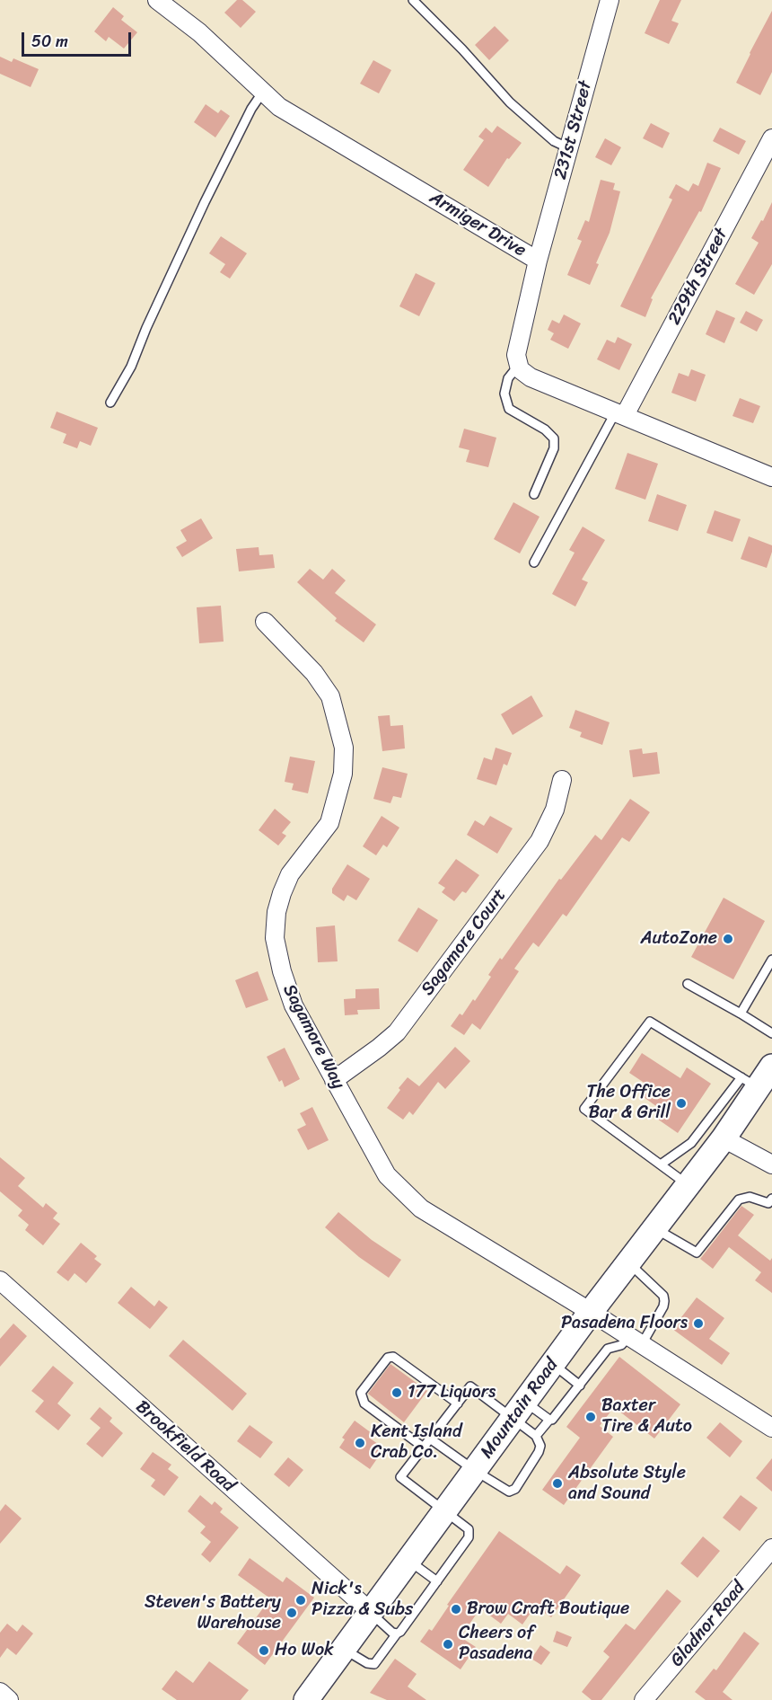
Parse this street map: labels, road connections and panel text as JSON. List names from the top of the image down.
{
  "streets": {
    "main road": ["Mountain Road"],
    "street": [
      "231st Street",
      "Armiger Drive",
      "229th Street",
      "Sagamore Court",
      "Sagamore Way",
      "Brookfield Road",
      "Gladnor Road"
    ]
  },
  "crossings": [
    ["231st Street", "Armiger Drive"],
    ["Sagamore Court", "Sagamore Way"],
    ["Sagamore Way", "Mountain Road"],
    ["Mountain Road", "Brookfield Road"]
  ],
  "places": [
    "AutoZone",
    "The Office Bar & Grill",
    "Pasadena Floors",
    "177 Liquors",
    "Baxter Tire & Auto",
    "Kent Island Crab Co.",
    "Absolute Style and Sound",
    "Nick's Pizza & Subs",
    "Brow Craft Boutique",
    "Steven's Battery Warehouse",
    "Cheers of Pasadena",
    "Ho Wok"
  ],
  "scale_bar": "50 m"
}
